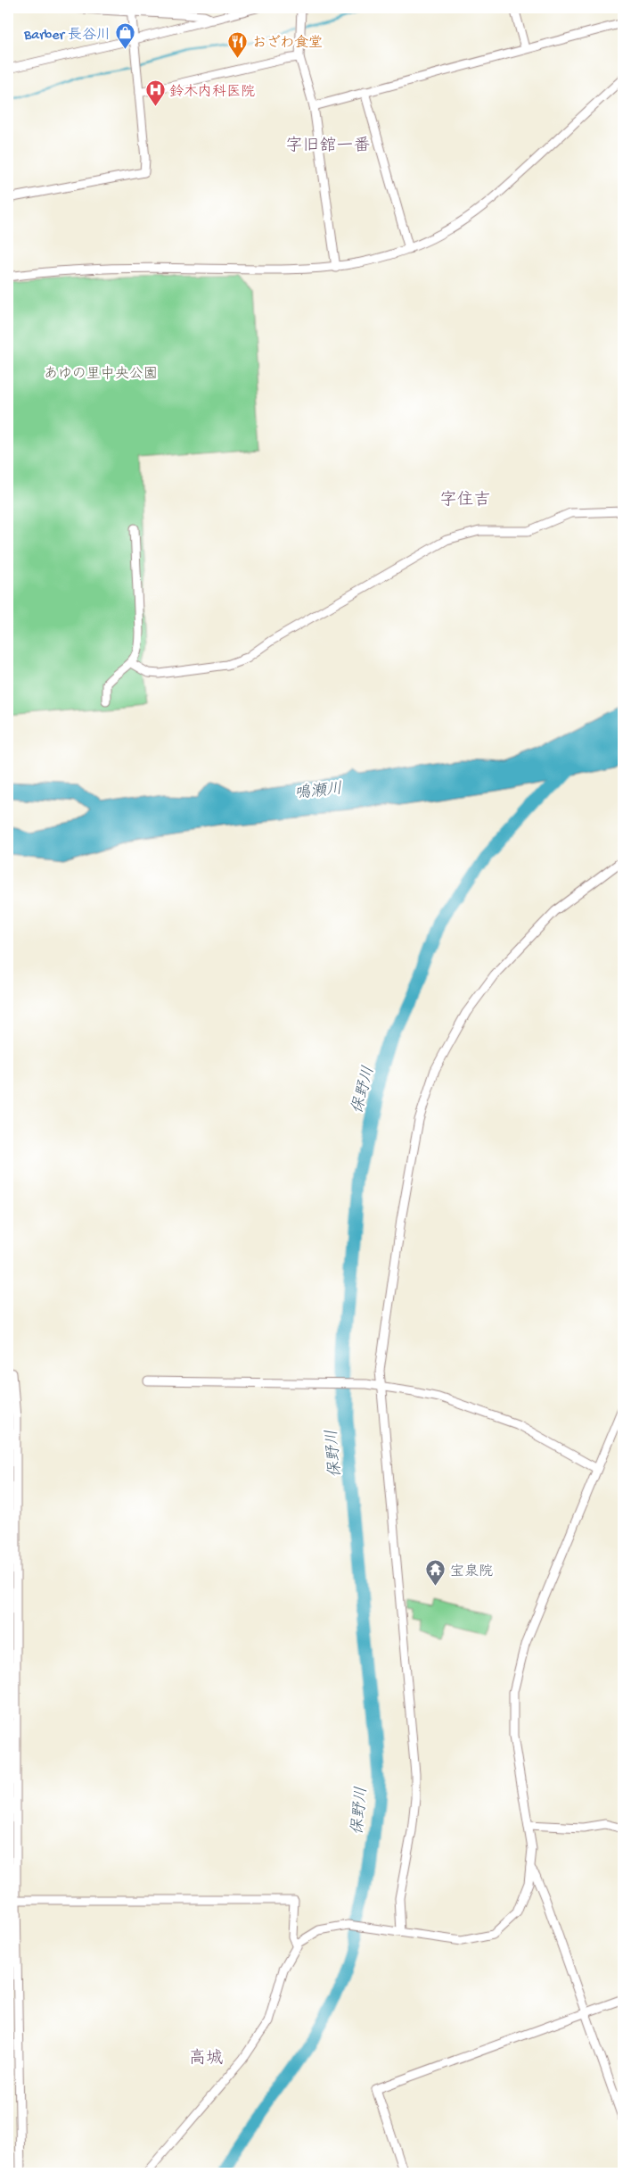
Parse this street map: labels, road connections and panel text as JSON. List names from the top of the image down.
{
  "districts": ["字旧舘一番", "字住吉", "高城"],
  "water": ["鳴瀬川", "保野川"],
  "parks": ["あゆの里中央公園"],
  "places": {
    "shop": ["Barber 長谷川"],
    "restaurant": ["おざわ食堂"],
    "hospital": ["鈴木内科医院"],
    "temple": ["宝泉院"]
  }
}
